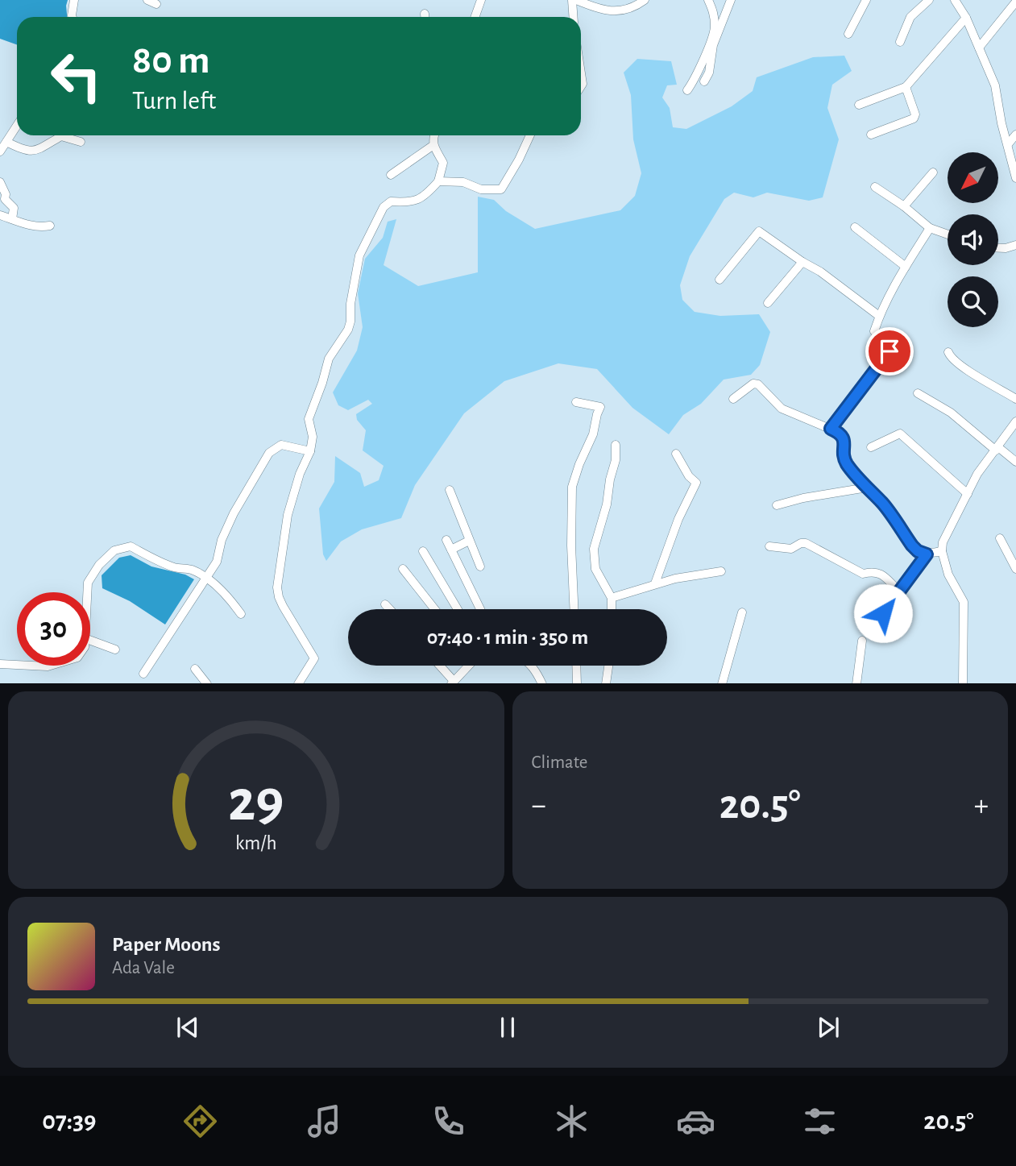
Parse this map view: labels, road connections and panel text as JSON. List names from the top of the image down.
{
  "north": "bottom left",
  "page": {
    "turn": ["80 m", "Turn left"],
    "limit": "30",
    "trip": "07:40 · 1 min · 350 m",
    "tile": "Climate",
    "heat": ["−", "20.5°", "+"],
    "song": ["Paper Moons", "Ada Vale"],
    "tabs": ["07:39", "20.5°"],
    "gauge": ["29", "km/h"]
  }
}
